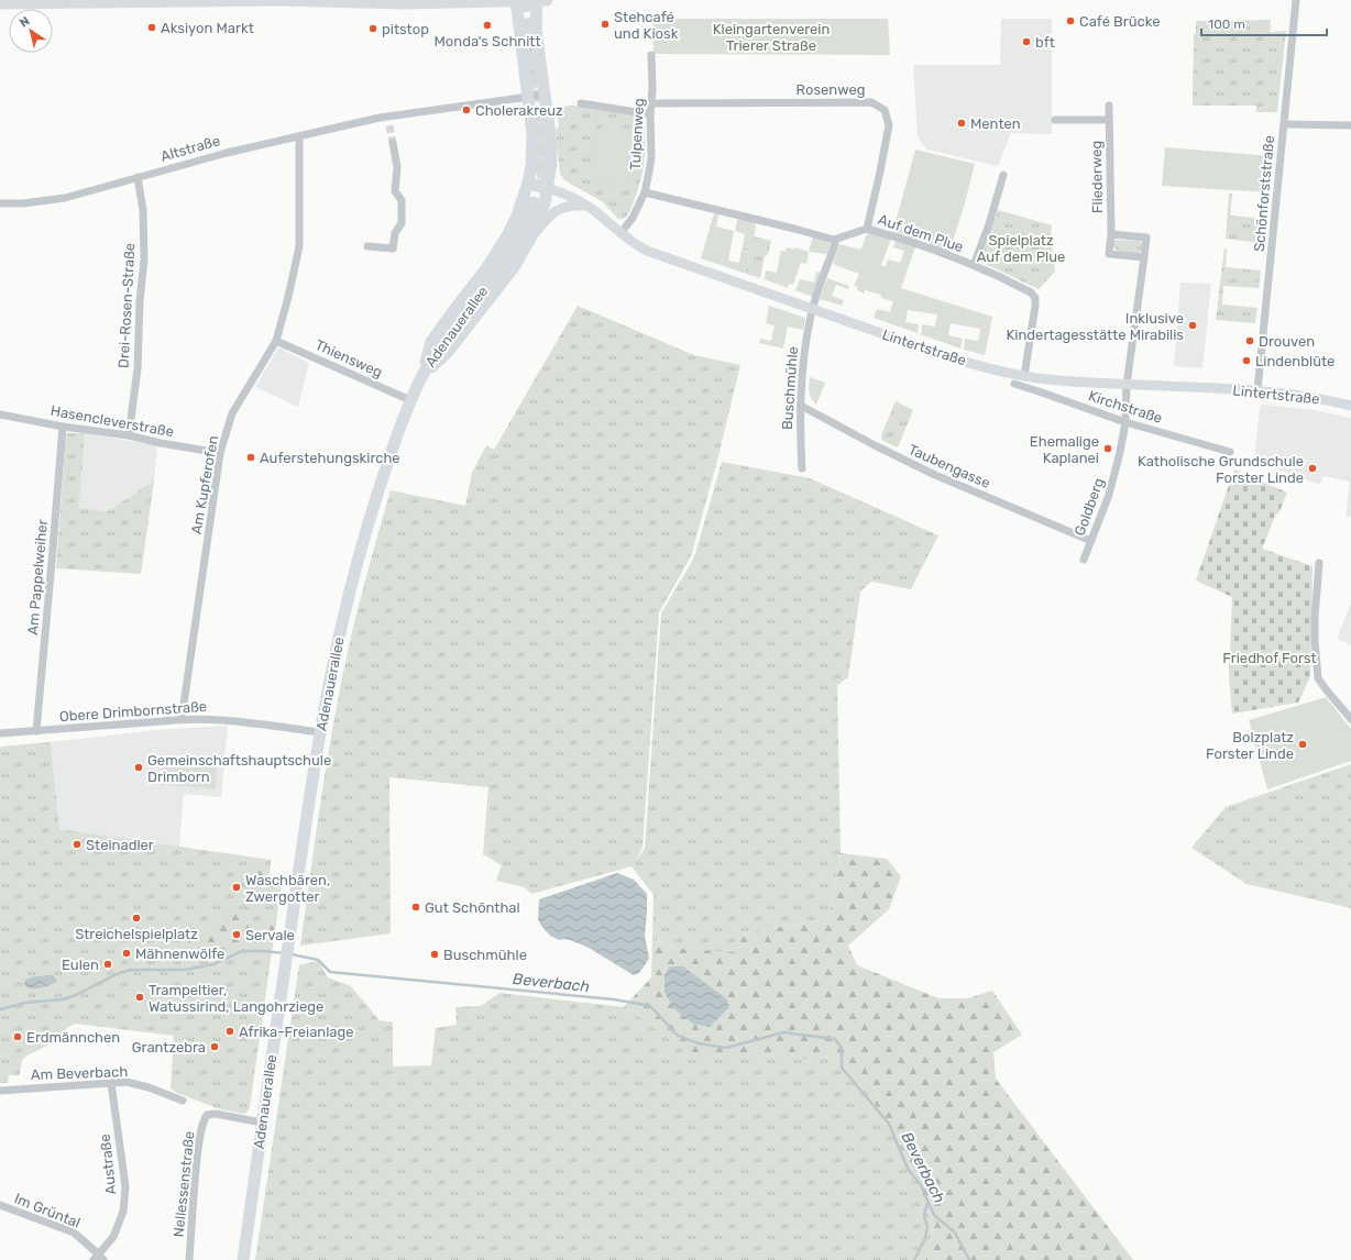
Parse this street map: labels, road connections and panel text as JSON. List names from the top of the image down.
{
  "streets": {
    "main road": ["Adenauerallee", "Lintertstraße"],
    "street": [
      "Rosenweg",
      "Tulpenweg",
      "Altstraße",
      "Fliederweg",
      "Schönforststraße",
      "Auf dem Plue",
      "Drei-Rosen-Straße",
      "Thiensweg",
      "Buschmühle",
      "Kirchstraße",
      "Hasencleverstraße",
      "Taubengasse",
      "Am Kupferofen",
      "Goldberg",
      "Am Pappelweiher",
      "Obere Drimbornstraße",
      "Am Beverbach",
      "Austraße",
      "Nellessenstraße",
      "Im Grüntal"
    ]
  },
  "crossings": [
    ["Rosenweg", "Tulpenweg"],
    ["Rosenweg", "Auf dem Plue"],
    ["Tulpenweg", "Lintertstraße"],
    ["Altstraße", "Drei-Rosen-Straße"],
    ["Altstraße", "Am Kupferofen"],
    ["Schönforststraße", "Lintertstraße"],
    ["Auf dem Plue", "Lintertstraße"],
    ["Drei-Rosen-Straße", "Hasencleverstraße"],
    ["Adenauerallee", "Thiensweg"],
    ["Adenauerallee", "Obere Drimbornstraße"],
    ["Adenauerallee", "Nellessenstraße"],
    ["Lintertstraße", "Buschmühle"],
    ["Lintertstraße", "Goldberg"],
    ["Thiensweg", "Am Kupferofen"],
    ["Buschmühle", "Taubengasse"],
    ["Kirchstraße", "Goldberg"],
    ["Hasencleverstraße", "Am Kupferofen"],
    ["Hasencleverstraße", "Am Pappelweiher"],
    ["Taubengasse", "Goldberg"],
    ["Am Kupferofen", "Obere Drimbornstraße"],
    ["Am Pappelweiher", "Obere Drimbornstraße"],
    ["Am Beverbach", "Austraße"],
    ["Austraße", "Im Grüntal"]
  ],
  "water": ["Beverbach"],
  "parks": ["Kleingartenverein Trierer Straße", "Spielplatz Auf dem Plue", "Friedhof Forst"],
  "places": [
    "Café Brücke",
    "Stehcafé und Kiosk",
    "Monda's Schnitt",
    "Aksiyon Markt",
    "pitstop",
    "bft",
    "Cholerakreuz",
    "Menten",
    "Inklusive Kindertagesstätte Mirabilis",
    "Drouven",
    "Lindenblüte",
    "Ehemalige Kaplanei",
    "Auferstehungskirche",
    "Katholische Grundschule Forster Linde",
    "Bolzplatz Forster Linde",
    "Gemeinschaftshauptschule Drimborn",
    "Steinadler",
    "Waschbären, Zwergotter",
    "Gut Schönthal",
    "Streichelspielplatz",
    "Servale",
    "Mähnenwölfe",
    "Buschmühle",
    "Eulen",
    "Trampeltier, Watussirind, Langohrziege",
    "Afrika-Freianlage",
    "Erdmännchen",
    "Grantzebra"
  ],
  "scale_bar": "100 m",
  "north": "top left"
}
